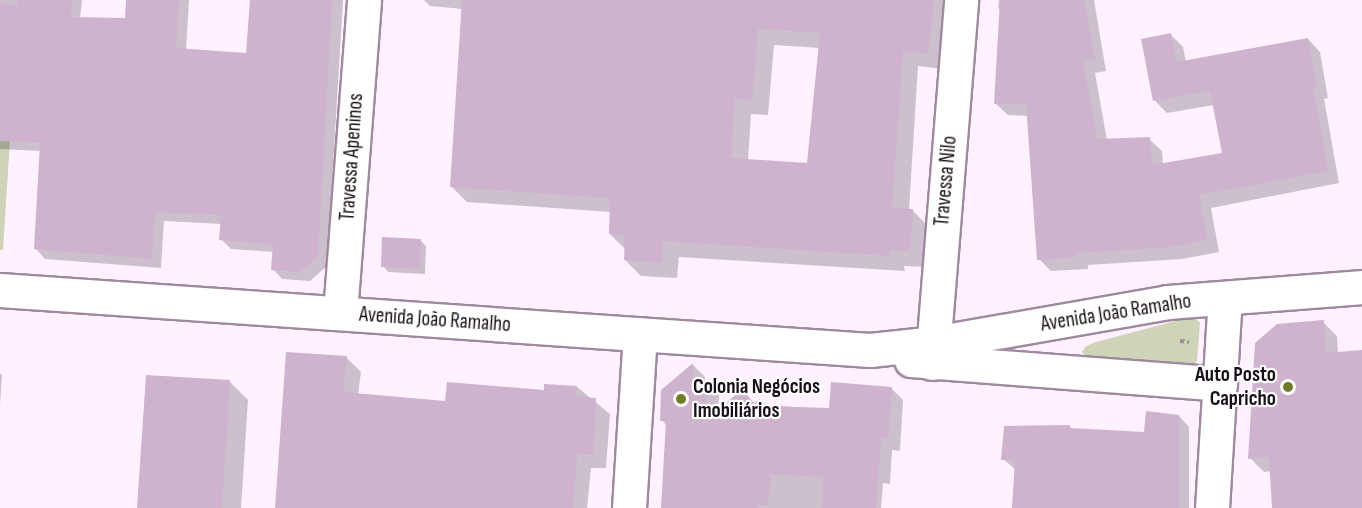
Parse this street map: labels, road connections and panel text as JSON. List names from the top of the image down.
{
  "streets": {
    "street": ["Travessa Apeninos", "Travessa Nilo", "Avenida João Ramalho"]
  },
  "crossings": [
    ["Travessa Apeninos", "Avenida João Ramalho"],
    ["Travessa Nilo", "Avenida João Ramalho"]
  ],
  "places": ["Auto Posto Capricho", "Colonia Negócios Imobiliários"]
}
